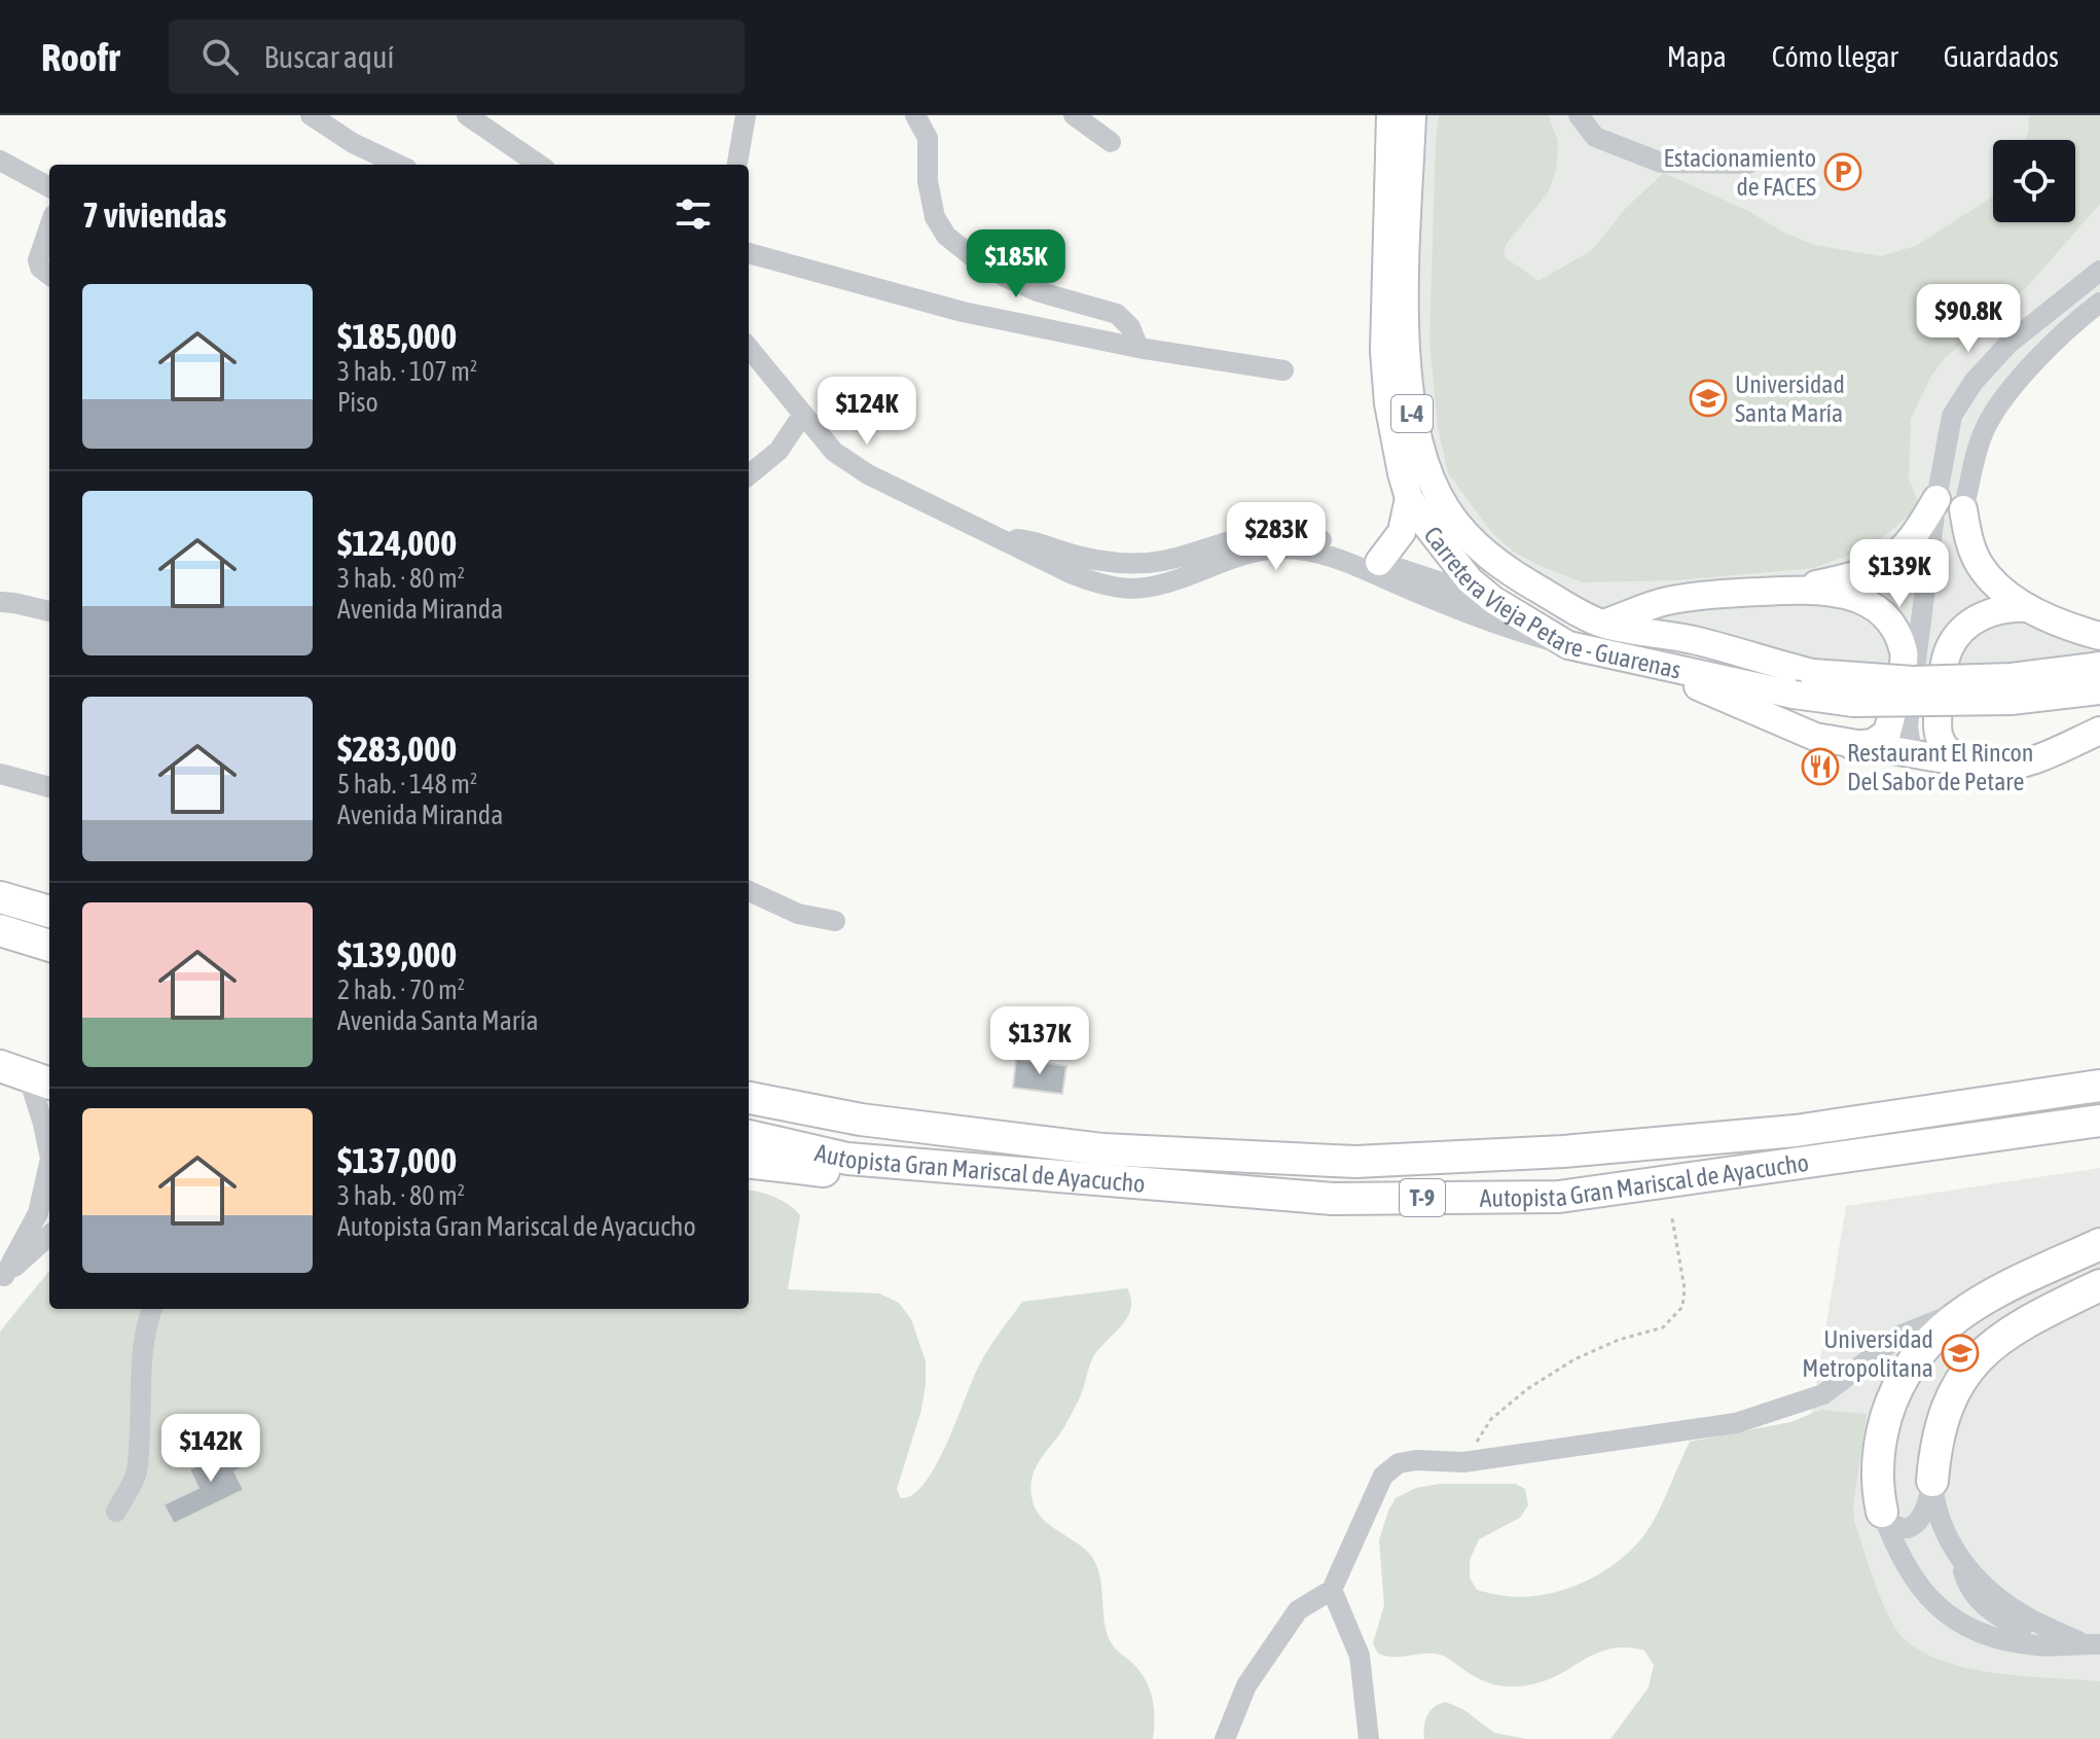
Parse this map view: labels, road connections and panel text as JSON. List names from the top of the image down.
{
  "streets": {
    "highway": ["Autopista Gran Mariscal de Ayacucho", "T-9"],
    "main road": ["L-4", "Carretera Vieja Petare - Guarenas"]
  },
  "crossings": [
    ["L-4", "Carretera Vieja Petare - Guarenas"]
  ],
  "places": {
    "parking": ["Estacionamiento de FACES"],
    "school or university": ["Universidad Santa María", "Universidad Metropolitana"],
    "restaurant": ["Restaurant El Rincon Del Sabor de Petare"]
  },
  "page": {
    "header": "Roofr",
    "search": "Buscar aquí",
    "nav": ["Mapa", "Cómo llegar", "Guardados"],
    "heading": "7 viviendas",
    "price": [
      "$185K",
      "$90.8K",
      "$124K",
      "$283K",
      "$139K",
      "$137K",
      "$142K"
    ],
    "list": [
      {
        "name": "$185,000",
        "note": "3 hab. · 107 m² · Piso"
      },
      {
        "name": "$124,000",
        "note": "3 hab. · 80 m² · Avenida Miranda"
      },
      {
        "name": "$283,000",
        "note": "5 hab. · 148 m² · Avenida Miranda"
      },
      {
        "name": "$139,000",
        "note": "2 hab. · 70 m² · Avenida Santa María"
      },
      {
        "name": "$137,000",
        "note": "3 hab. · 80 m² · Autopista Gran Mariscal de Ayacucho"
      }
    ]
  }
}
